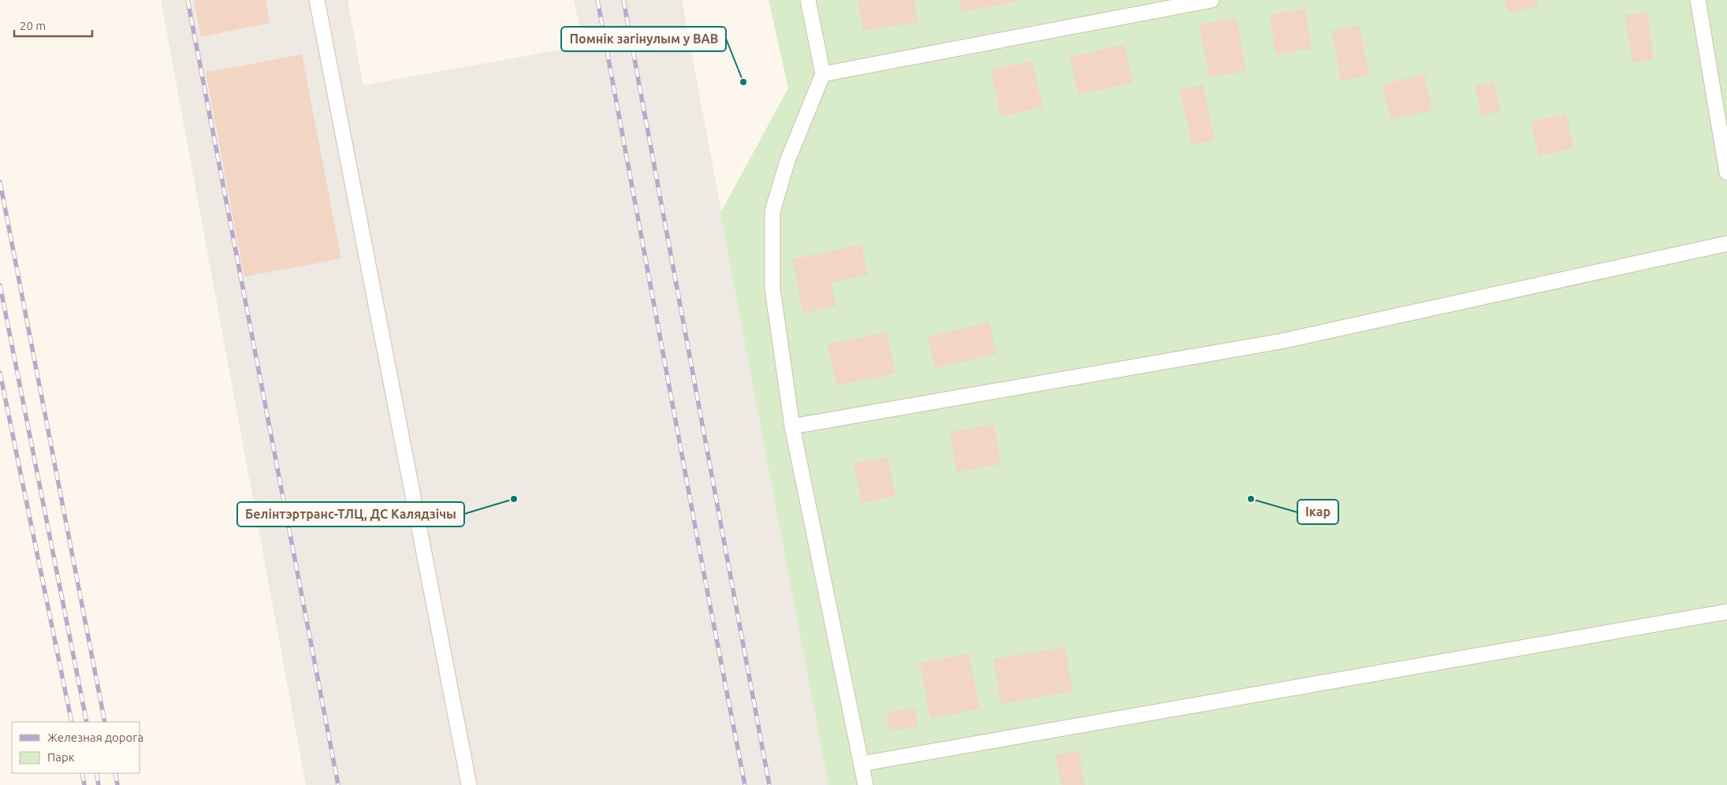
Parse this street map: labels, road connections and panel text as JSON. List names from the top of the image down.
{
  "places": ["Помнік загінулым у ВАВ", "Белінтэртранс-ТЛЦ, ДС Калядзічы", "Ікар"],
  "legend": ["Железная дорога", "Парк"],
  "scale_bar": "20 m"
}
